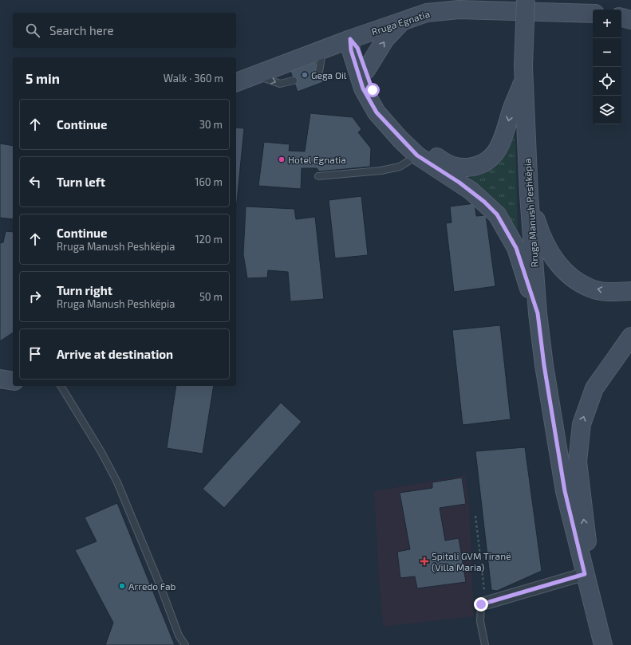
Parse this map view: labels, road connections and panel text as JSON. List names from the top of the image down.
{
  "streets": {
    "main road": ["Rruga Egnatia", "Rruga Manush Peshkëpia"]
  },
  "places": {
    "other": ["Gega Oil", "Hotel Egnatia", "Arredo Fab"],
    "health": ["Spitali GVM Tiranë (Villa Maria)"]
  },
  "page": {
    "map_buttons": ["+", "−"],
    "search": "Search here",
    "heading": ["5 min", "Walk · 360 m"],
    "list": [
      ["Continue", "30 m"],
      ["Turn left", "160 m"],
      ["Continue", "Rruga Manush Peshkëpia", "120 m"],
      ["Turn right", "Rruga Manush Peshkëpia", "50 m"],
      "Arrive at destination"
    ]
  }
}
